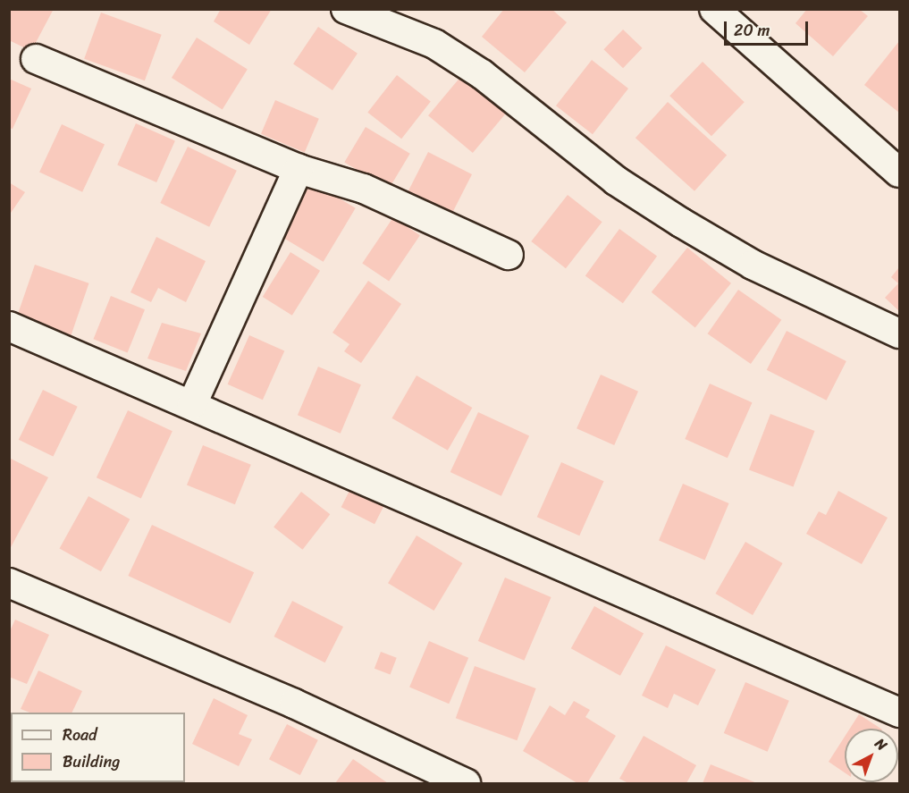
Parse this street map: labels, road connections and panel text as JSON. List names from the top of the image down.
{
  "legend": ["Road", "Building"],
  "scale_bar": "20 m",
  "north": "top right"
}
